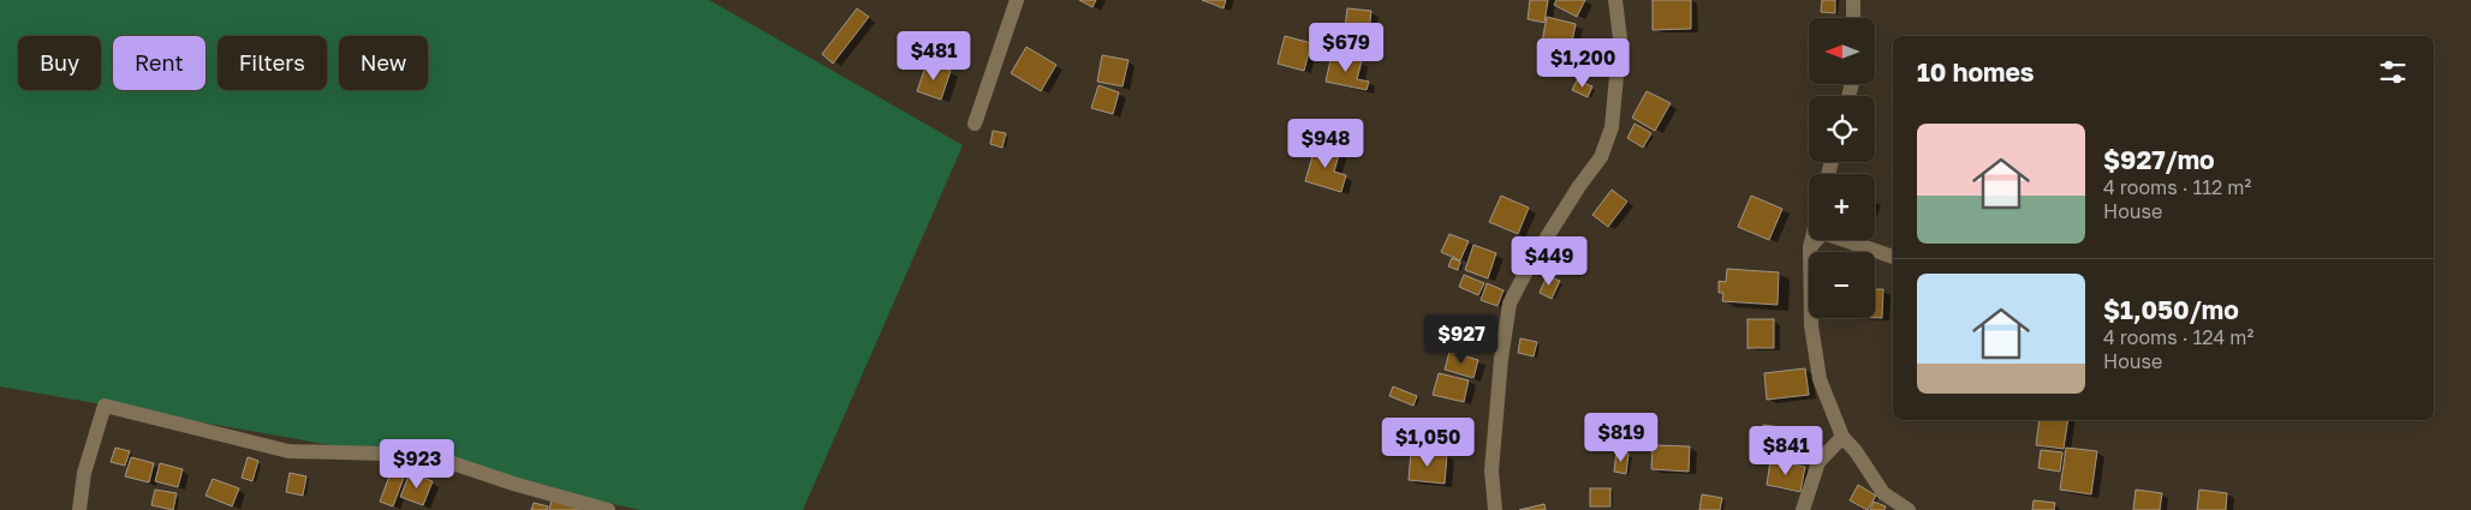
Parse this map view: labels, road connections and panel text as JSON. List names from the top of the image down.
{
  "north": "left",
  "page": {
    "map_buttons": ["+", "−"],
    "price": [
      "$679",
      "$481",
      "$1,200",
      "$948",
      "$449",
      "$927",
      "$819",
      "$1,050",
      "$841",
      "$923"
    ],
    "chip": [
      "Buy",
      "Rent",
      "Filters",
      "New"
    ],
    "heading": "10 homes",
    "list": [
      {
        "name": "$927/mo",
        "note": "4 rooms · 112 m² · House"
      },
      {
        "name": "$1,050/mo",
        "note": "4 rooms · 124 m² · House"
      }
    ]
  }
}
